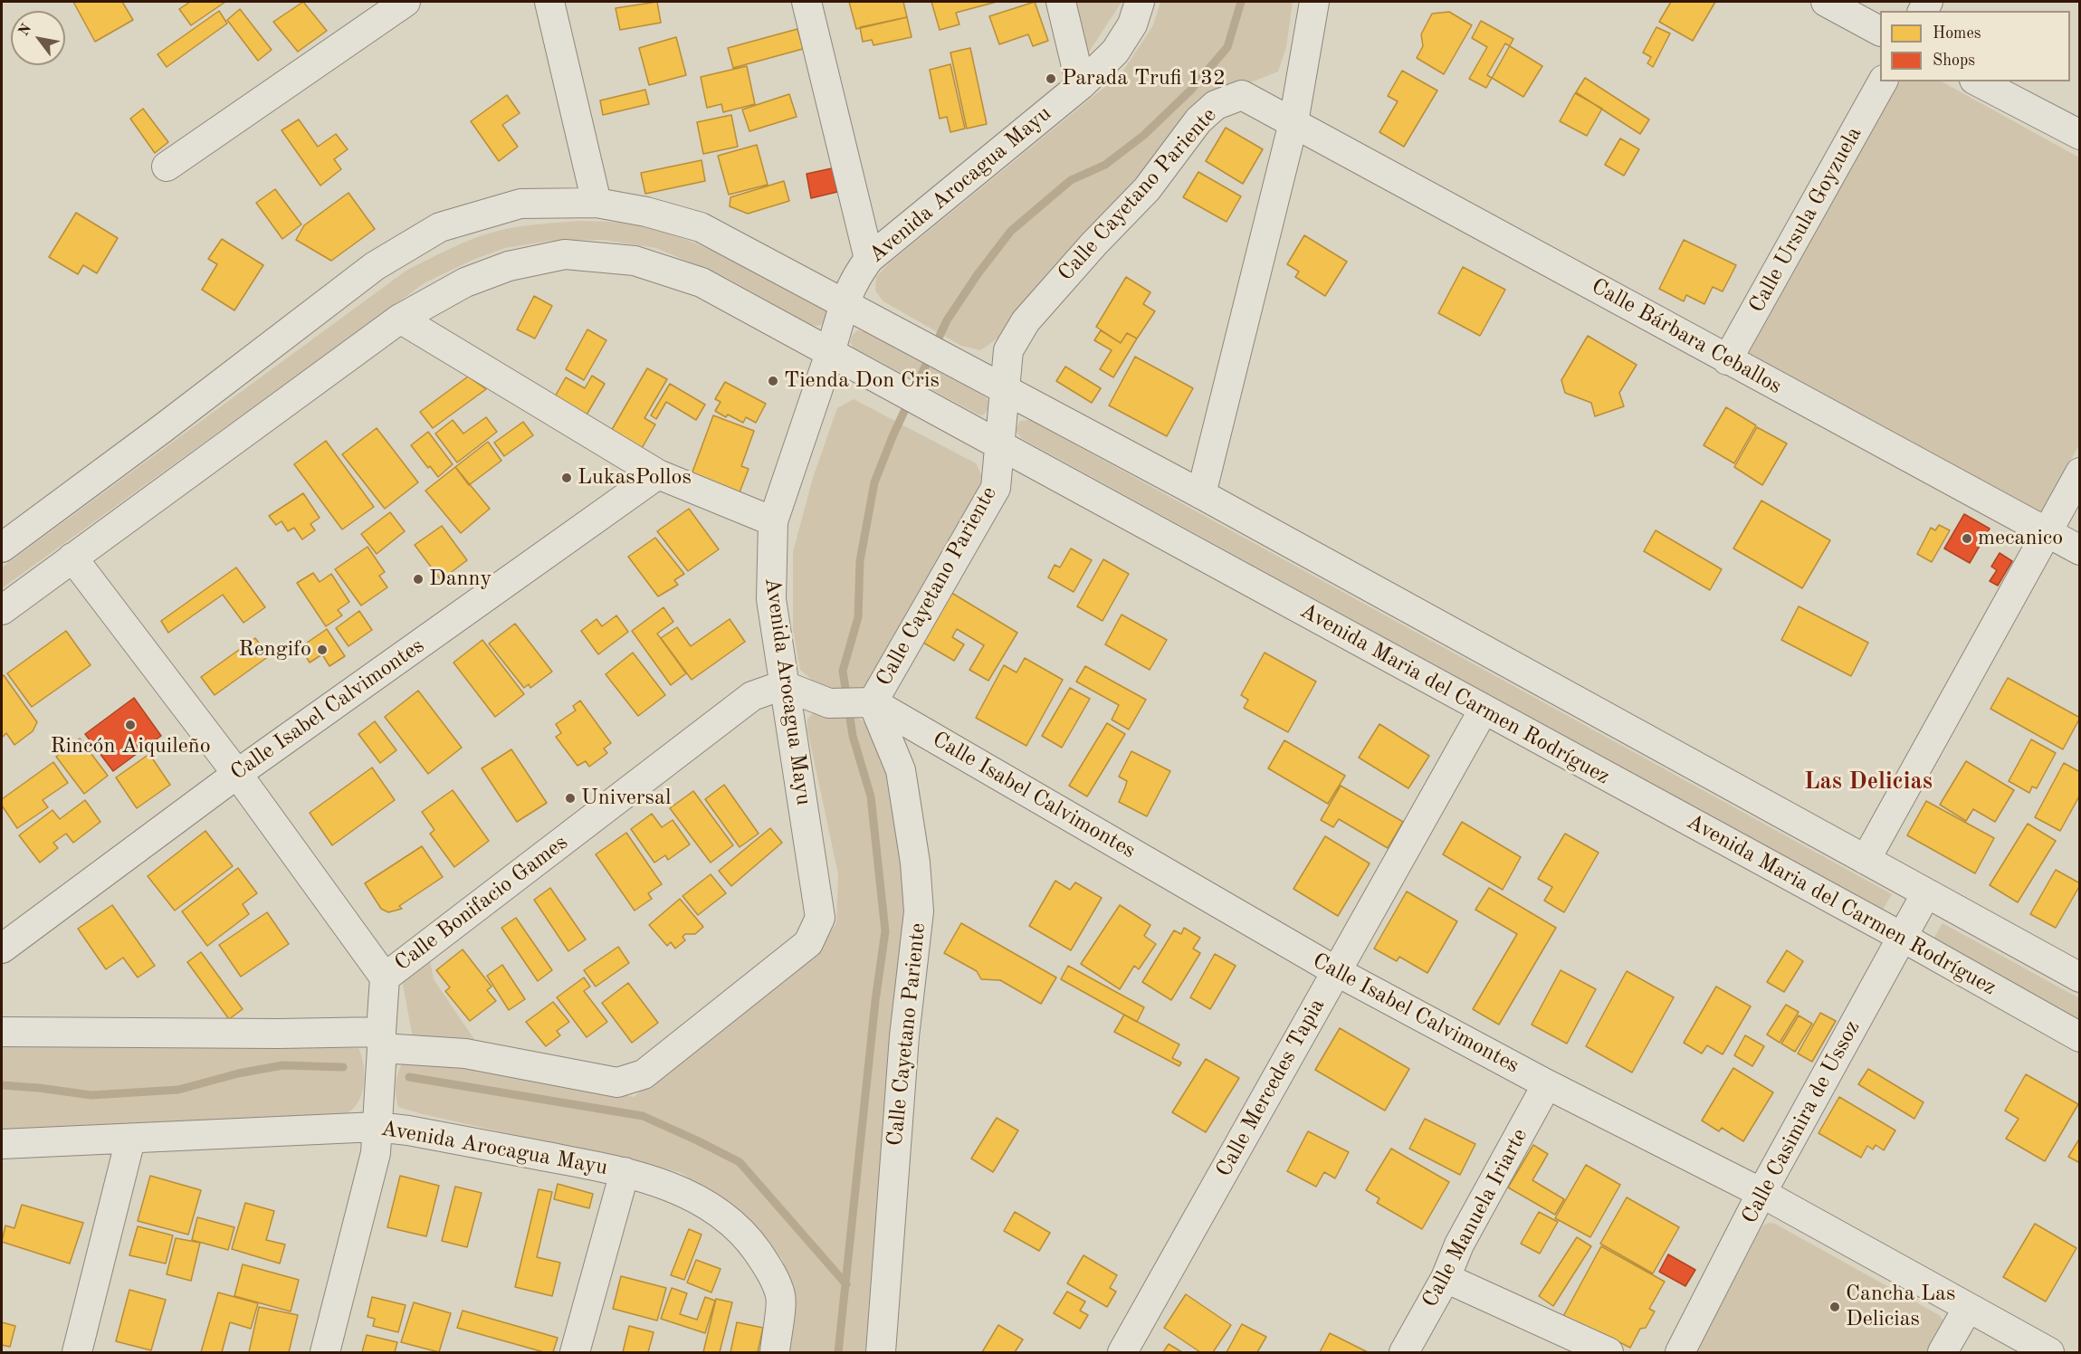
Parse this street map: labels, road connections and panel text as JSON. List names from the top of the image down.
{
  "streets": {
    "street": [
      "Avenida Arocagua Mayu",
      "Calle Cayetano Pariente",
      "Calle Ursula Goyzuela",
      "Calle Bárbara Ceballos",
      "Avenida Maria del Carmen Rodríguez",
      "Calle Isabel Calvimontes",
      "Calle Bonifacio Games",
      "Calle Mercedes Tapia",
      "Calle Casimira de Ussoz",
      "Calle Manuela Iriarte"
    ]
  },
  "crossings": [
    ["Avenida Arocagua Mayu", "Avenida Maria del Carmen Rodríguez"],
    ["Avenida Arocagua Mayu", "Calle Bonifacio Games"],
    ["Calle Cayetano Pariente", "Calle Bárbara Ceballos"],
    ["Calle Cayetano Pariente", "Avenida Maria del Carmen Rodríguez"],
    ["Calle Cayetano Pariente", "Calle Isabel Calvimontes"],
    ["Calle Ursula Goyzuela", "Calle Bárbara Ceballos"],
    ["Avenida Maria del Carmen Rodríguez", "Calle Mercedes Tapia"],
    ["Avenida Maria del Carmen Rodríguez", "Calle Casimira de Ussoz"],
    ["Calle Isabel Calvimontes", "Calle Mercedes Tapia"],
    ["Calle Isabel Calvimontes", "Calle Casimira de Ussoz"],
    ["Calle Isabel Calvimontes", "Calle Manuela Iriarte"]
  ],
  "districts": ["Las Delicias"],
  "places": [
    "Parada Trufi 132",
    "Tienda Don Cris",
    "LukasPollos",
    "mecanico",
    "Danny",
    "Rengifo",
    "Rincón Aiquileño",
    "Universal",
    "Cancha Las Delicias"
  ],
  "legend": ["Homes", "Shops"],
  "north": "top left"
}
